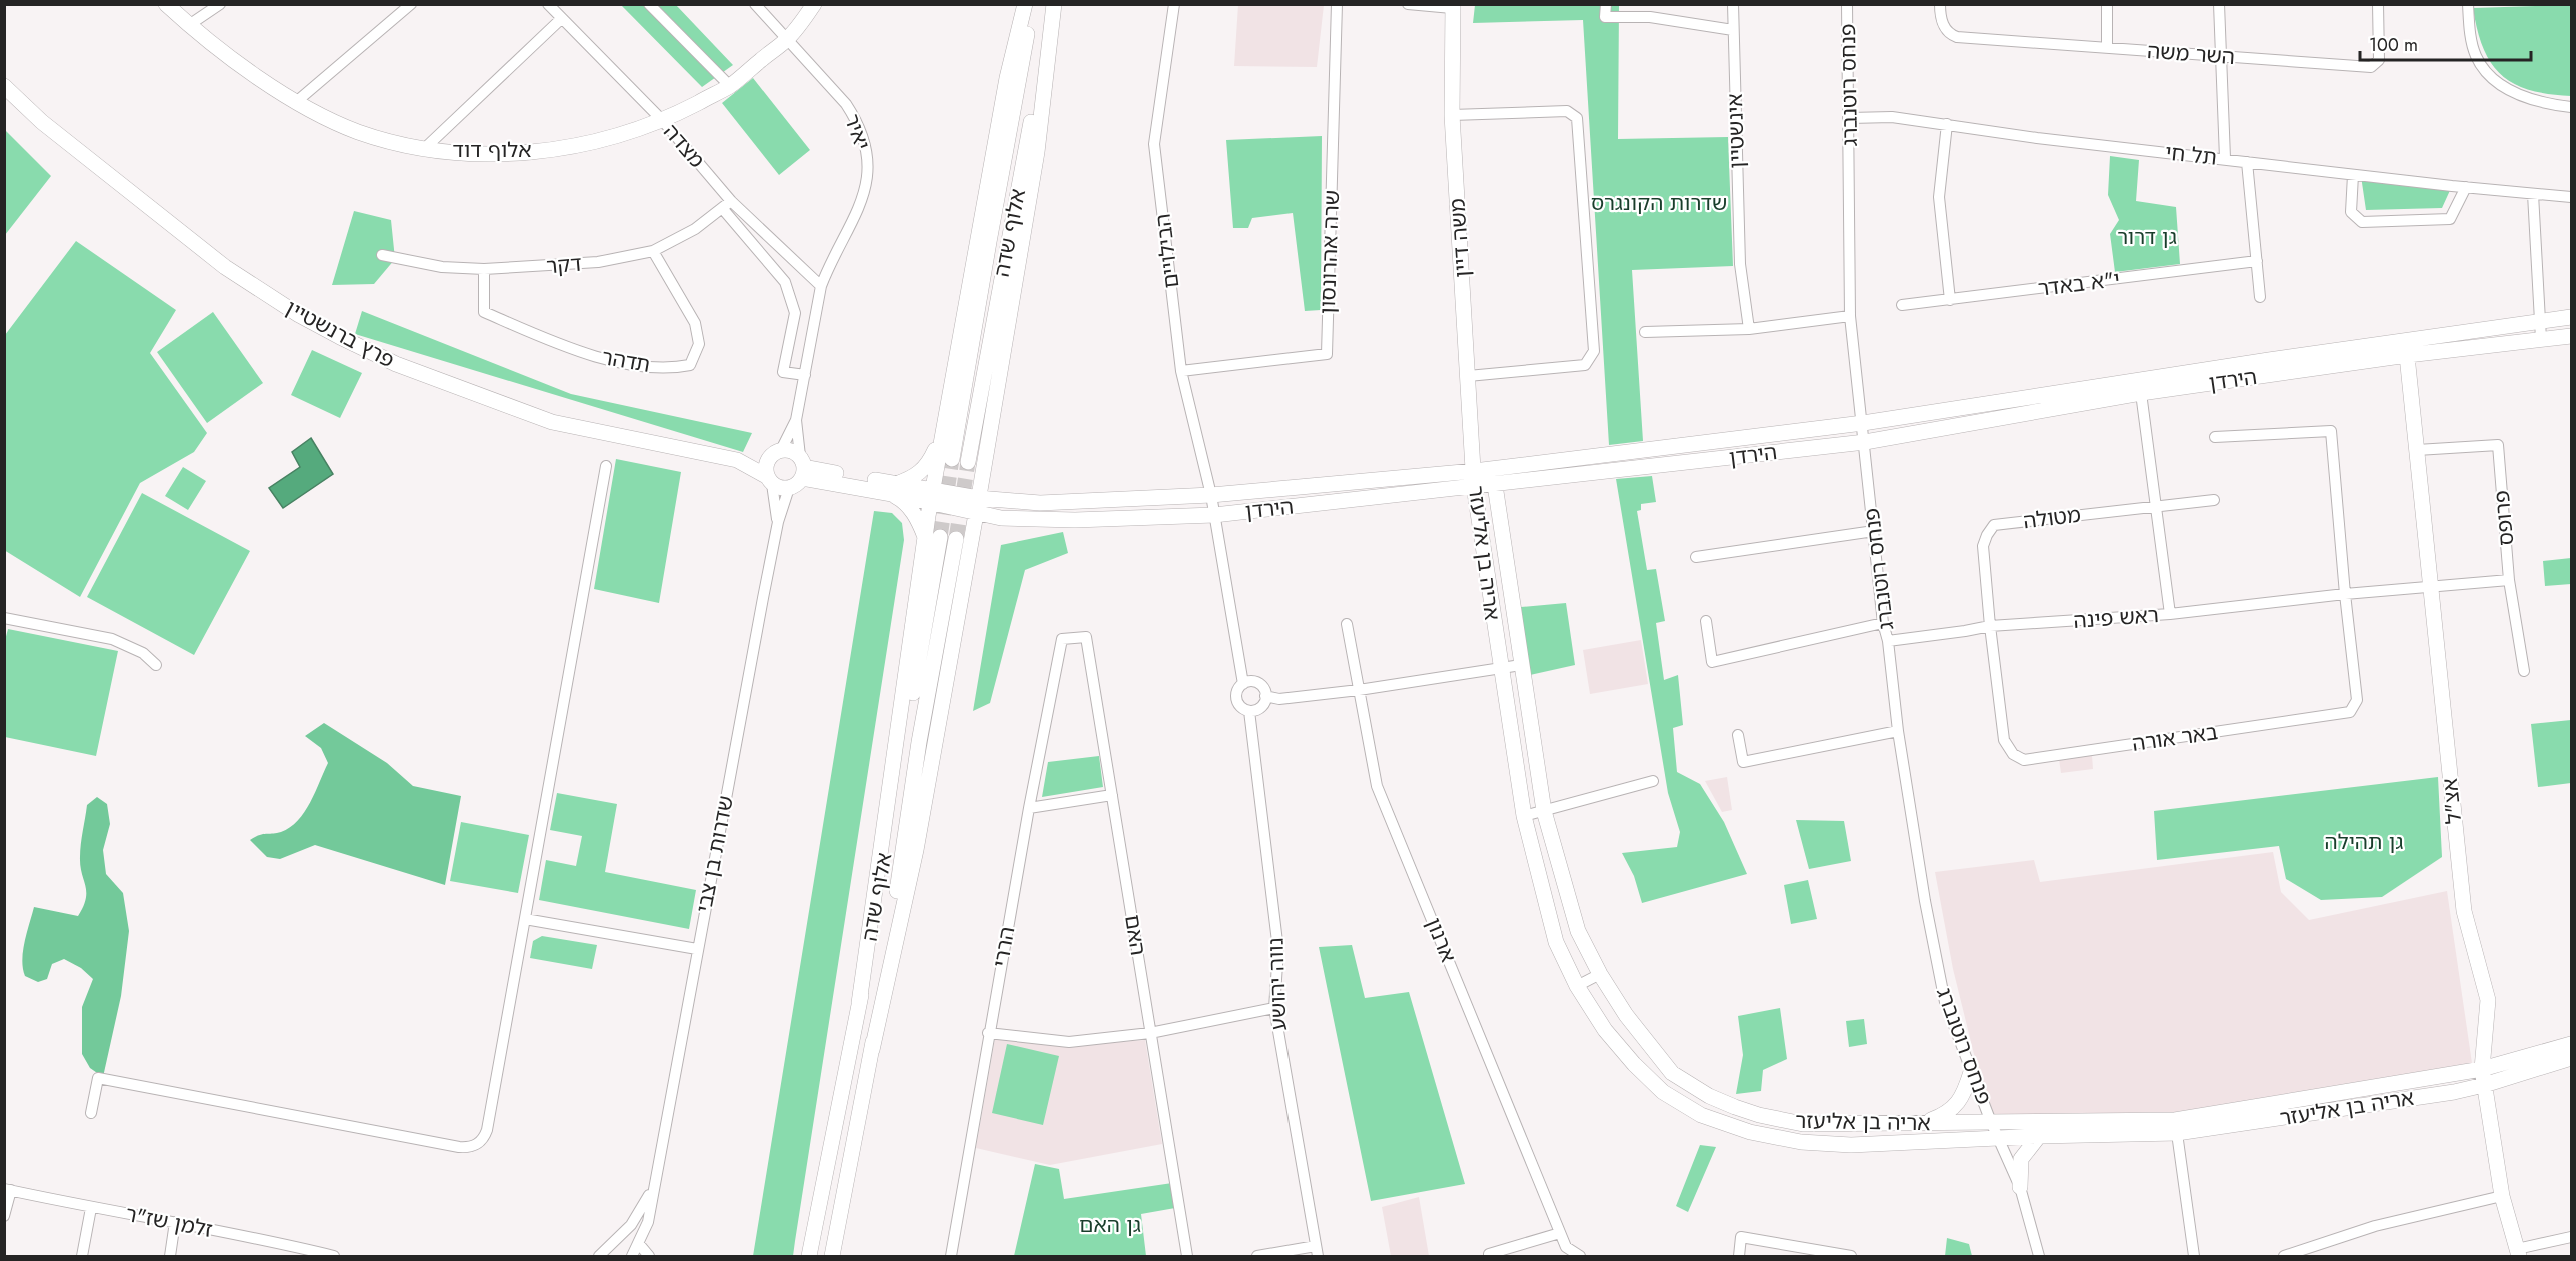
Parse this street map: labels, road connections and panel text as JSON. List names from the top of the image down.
{
  "streets": {
    "street": [
      "השר משה",
      "פנחס רוטנברג",
      "אינשטיין",
      "יאיר",
      "מצדה",
      "אלוף דוד",
      "תל חי",
      "אלוף שדה",
      "משה דיין",
      "הבילויים",
      "שרה אהרונסון",
      "דקר",
      "י\"א באדר",
      "פרץ ברנשטיין",
      "תדהר",
      "הירדן",
      "מטולה",
      "פרופס",
      "אריה בן אליעזר",
      "ראש פינה",
      "באר אורה",
      "אצ\"ל",
      "שדרות בן צבי",
      "האם",
      "ארנון",
      "הררי",
      "נווה יהושע",
      "זלמן שז\"ר"
    ]
  },
  "crossings": [
    ["פנחס רוטנברג", "תל חי"],
    ["פנחס רוטנברג", "הירדן"],
    ["פנחס רוטנברג", "אריה בן אליעזר"],
    ["פנחס רוטנברג", "ראש פינה"],
    ["יאיר", "מצדה"],
    ["יאיר", "אלוף דוד"],
    ["מצדה", "אלוף דוד"],
    ["מצדה", "דקר"],
    ["משה דיין", "הירדן"],
    ["משה דיין", "אריה בן אליעזר"],
    ["הבילויים", "שרה אהרונסון"],
    ["הבילויים", "הירדן"],
    ["דקר", "תדהר"],
    ["פרץ ברנשטיין", "שדרות בן צבי"],
    ["הירדן", "אריה בן אליעזר"],
    ["הירדן", "אצ\"ל"],
    ["מטולה", "ראש פינה"],
    ["מטולה", "באר אורה"],
    ["פרופס", "ראש פינה"],
    ["פרופס", "אצ\"ל"],
    ["אריה בן אליעזר", "אצ\"ל"],
    ["ראש פינה", "באר אורה"],
    ["ראש פינה", "אצ\"ל"],
    ["האם", "הררי"]
  ],
  "parks": [
    "שדרות הקונגרס",
    "גן דרור",
    "גן תהילה",
    "גן האם"
  ],
  "scale_bar": "100 m"
}
